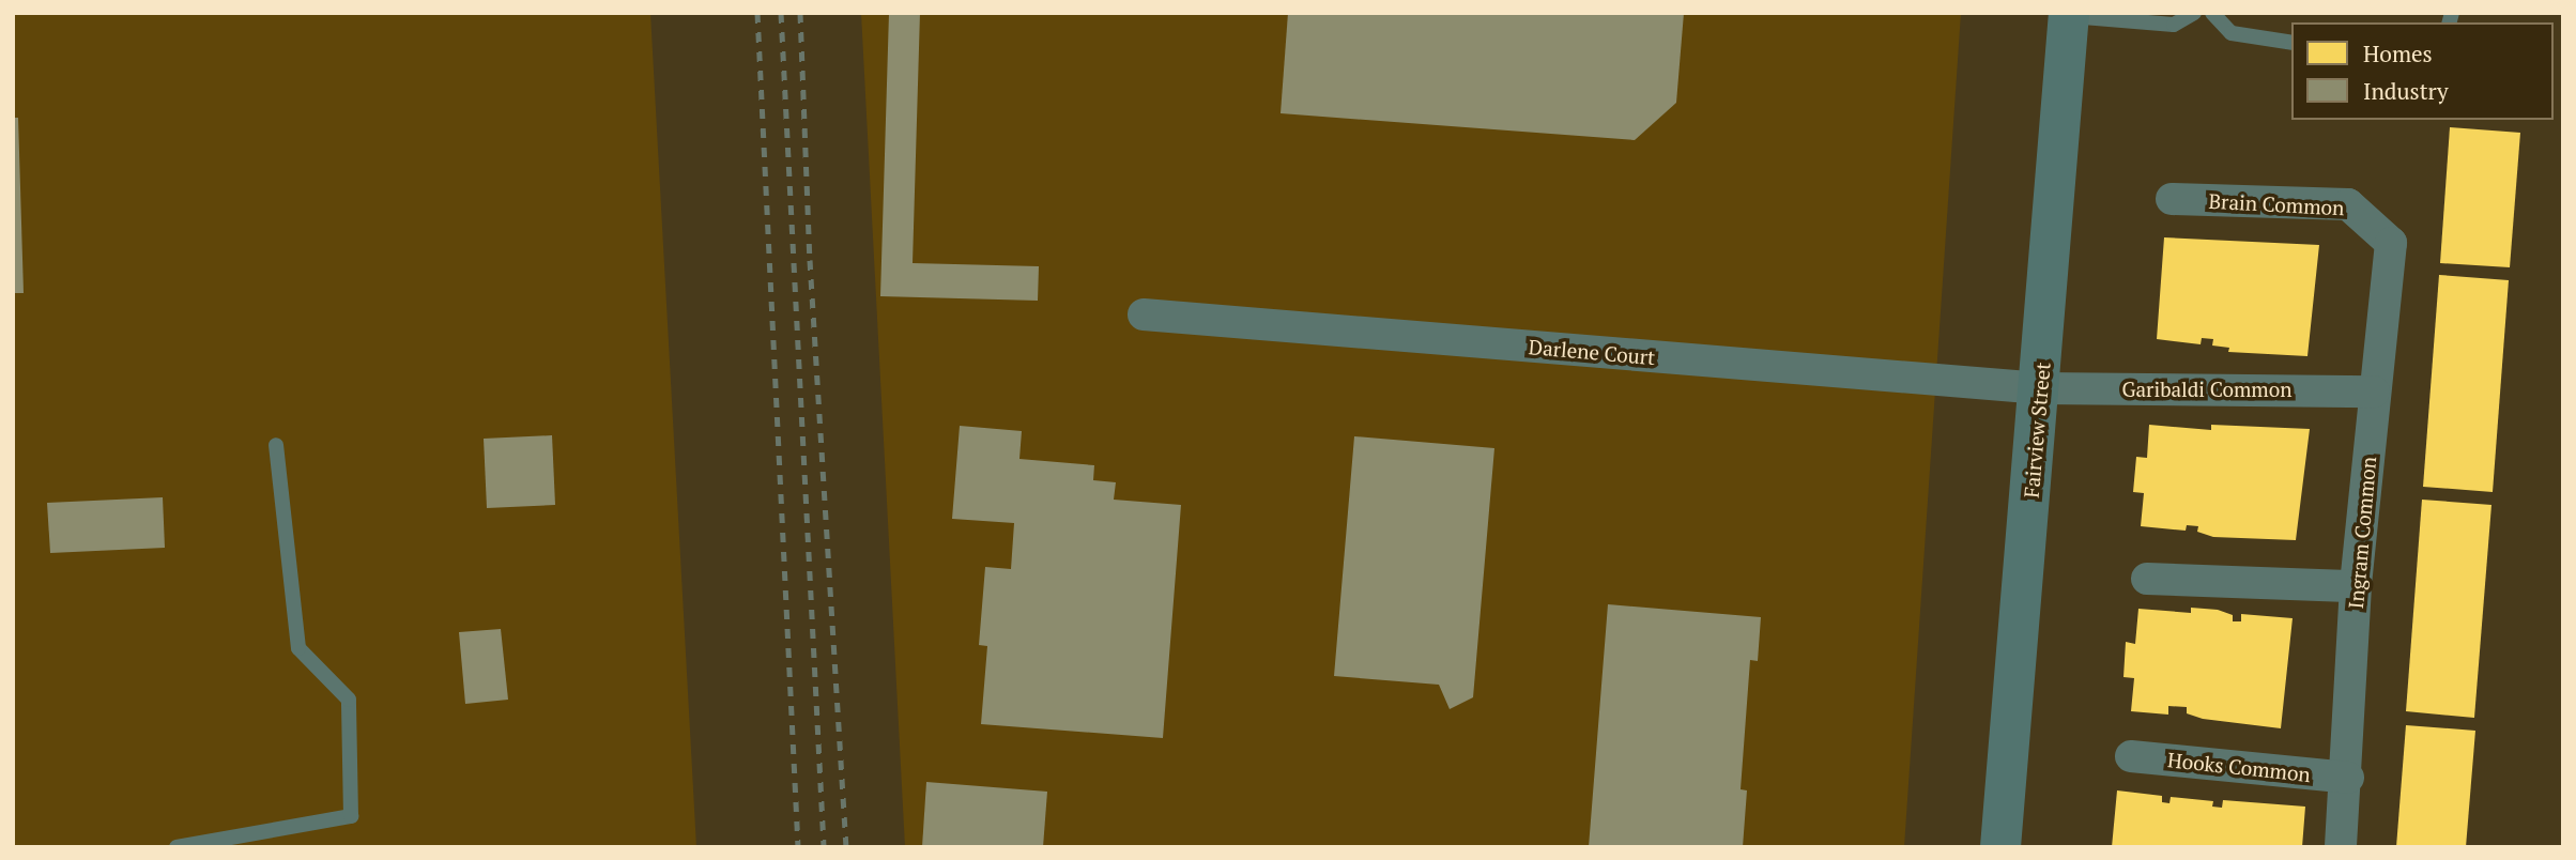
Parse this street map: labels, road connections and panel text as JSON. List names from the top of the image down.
{
  "streets": {
    "main road": ["Fairview Street"],
    "street": [
      "Brain Common",
      "Darlene Court",
      "Garibaldi Common",
      "Ingram Common",
      "Hooks Common"
    ]
  },
  "crossings": [
    ["Brain Common", "Ingram Common"],
    ["Darlene Court", "Garibaldi Common"],
    ["Darlene Court", "Fairview Street"],
    ["Garibaldi Common", "Fairview Street"],
    ["Garibaldi Common", "Ingram Common"],
    ["Ingram Common", "Hooks Common"]
  ],
  "legend": ["Homes", "Industry"]
}
